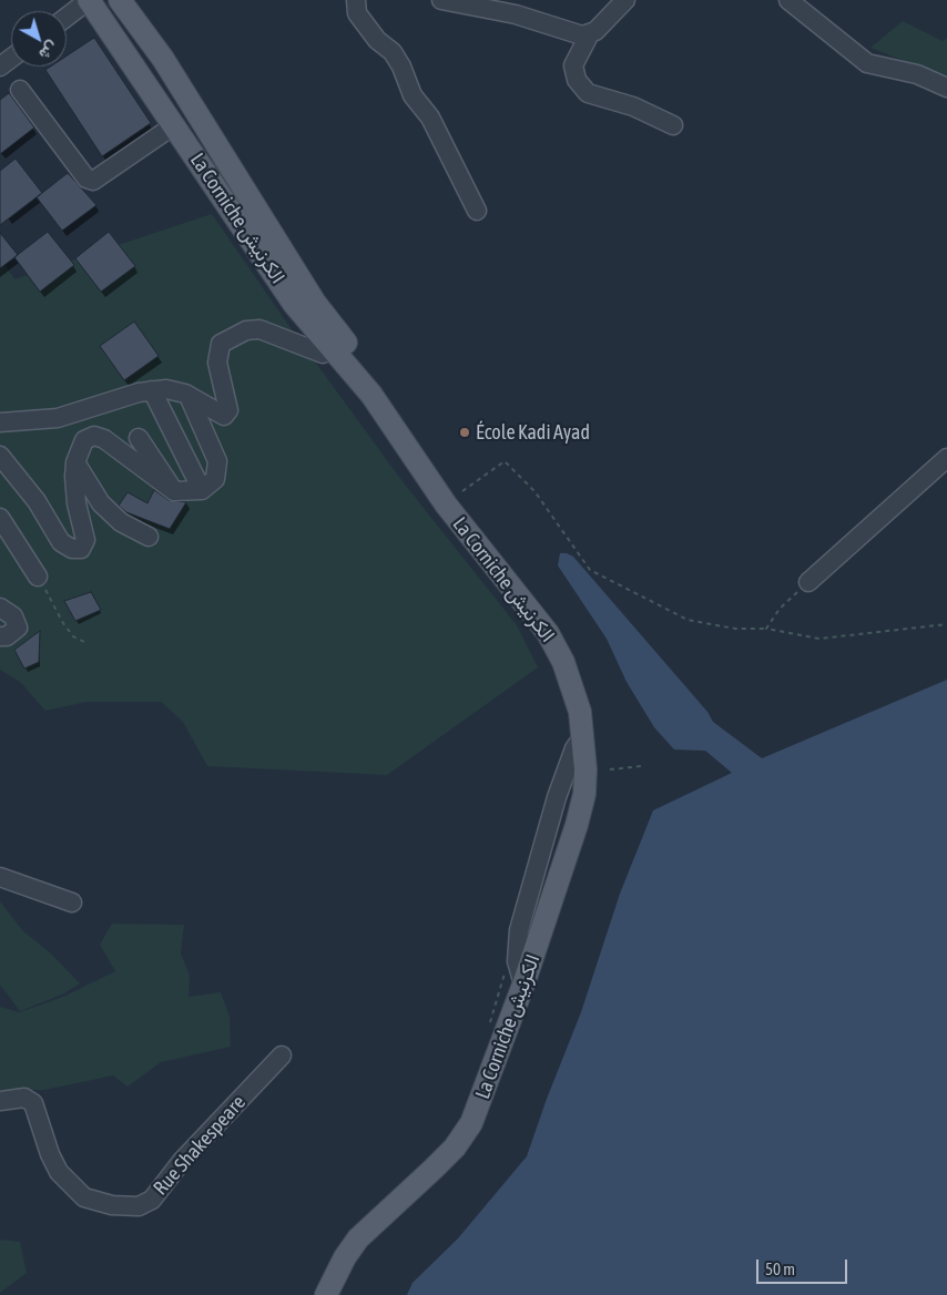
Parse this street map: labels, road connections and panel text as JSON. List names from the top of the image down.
{
  "streets": {
    "main road": ["La Corniche الكرنيش"],
    "street": ["Rue Shakespeare"]
  },
  "places": ["École Kadi Ayad"],
  "scale_bar": "50 m",
  "north": "bottom right"
}
